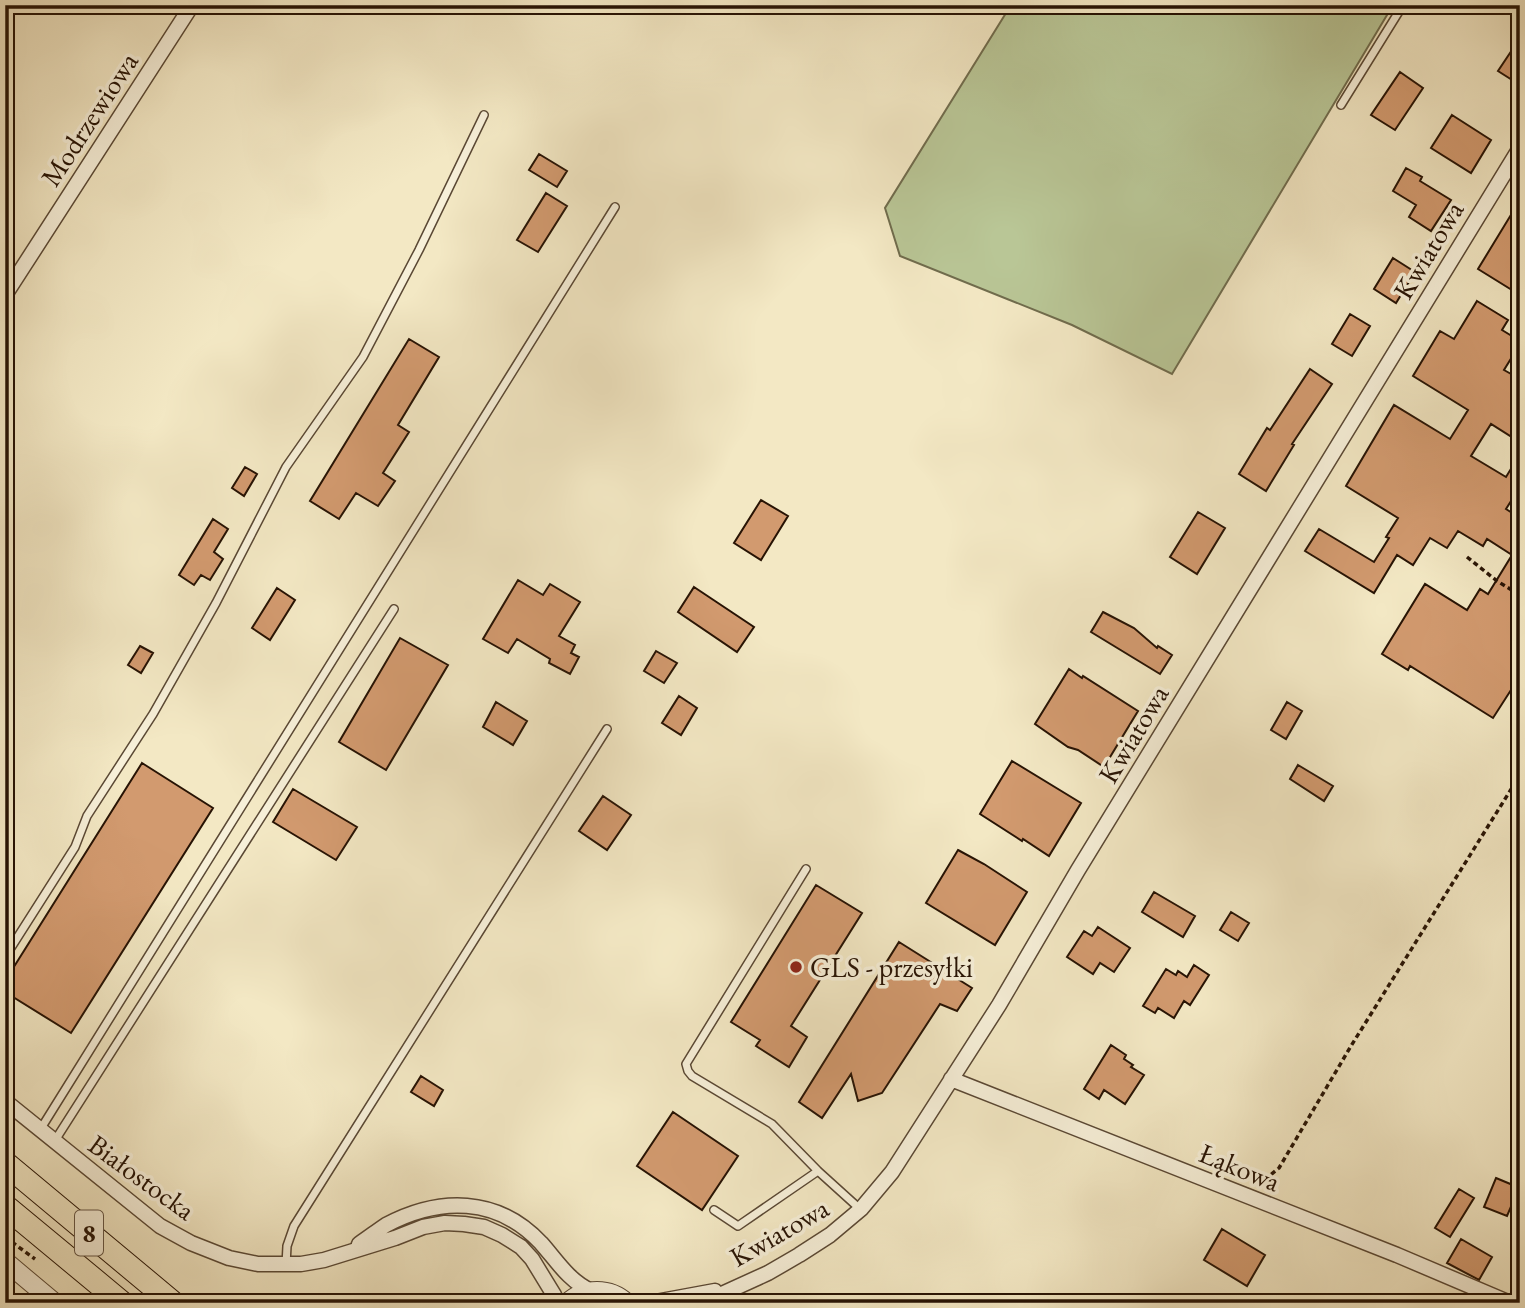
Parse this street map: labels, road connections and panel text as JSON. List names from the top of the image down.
{
  "streets": {
    "highway": ["8"],
    "street": [
      "Modrzewiowa",
      "Kwiatowa",
      "Łąkowa",
      "Białostocka"
    ]
  },
  "crossings": [
    ["Kwiatowa", "Łąkowa"]
  ],
  "places": ["GLS - przesyłki"]
}
